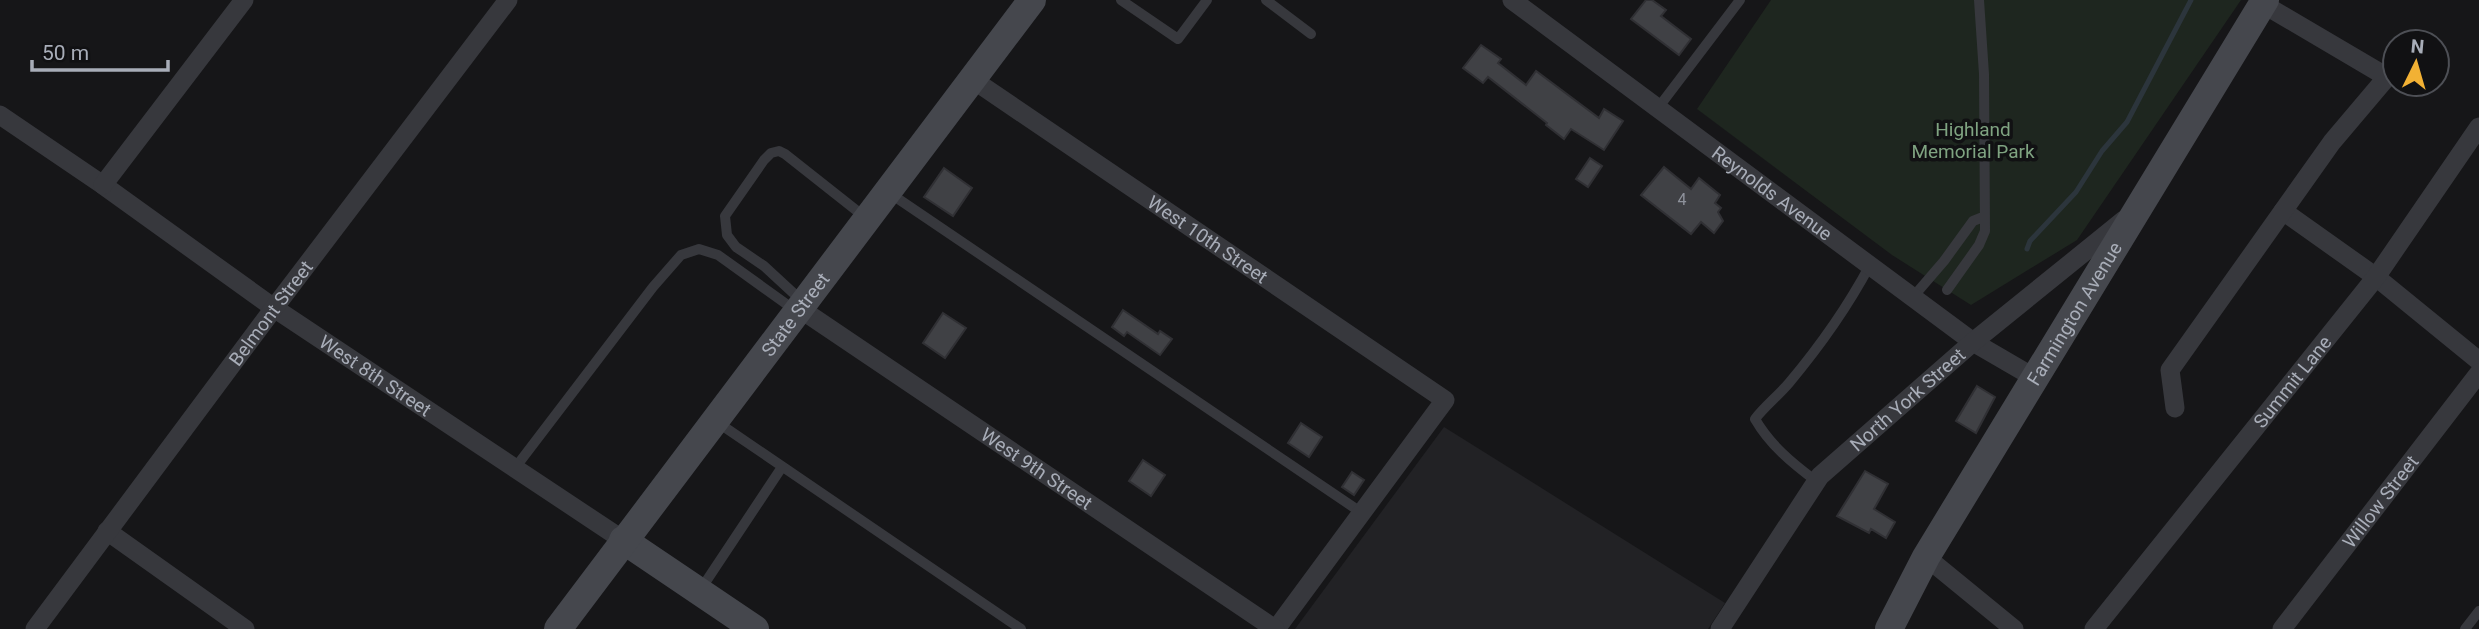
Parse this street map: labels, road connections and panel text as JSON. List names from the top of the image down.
{
  "streets": {
    "street": [
      "Reynolds Avenue",
      "West 10th Street",
      "Farmington Avenue",
      "Belmont Street",
      "State Street",
      "West 8th Street",
      "Summit Lane",
      "North York Street",
      "West 9th Street",
      "Willow Street"
    ]
  },
  "crossings": [
    ["Reynolds Avenue", "Farmington Avenue"],
    ["Reynolds Avenue", "North York Street"],
    ["West 10th Street", "State Street"],
    ["Farmington Avenue", "North York Street"],
    ["Belmont Street", "West 8th Street"],
    ["State Street", "West 8th Street"],
    ["State Street", "West 9th Street"]
  ],
  "parks": ["Highland Memorial Park"],
  "house_numbers": ["4"],
  "scale_bar": "50 m",
  "north": "top"
}
